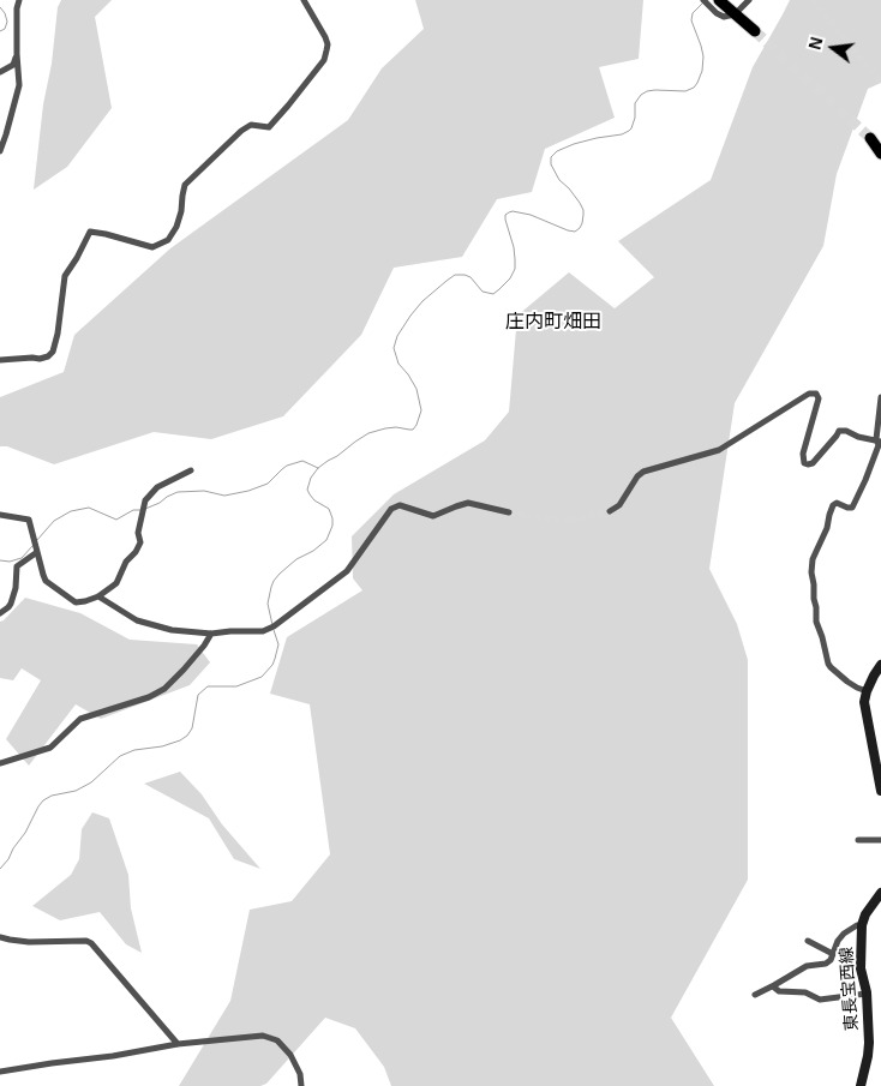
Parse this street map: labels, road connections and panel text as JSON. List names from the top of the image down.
{
  "streets": {
    "main road": ["東長宝西線"]
  },
  "districts": ["庄内町畑田"],
  "north": "left"
}
